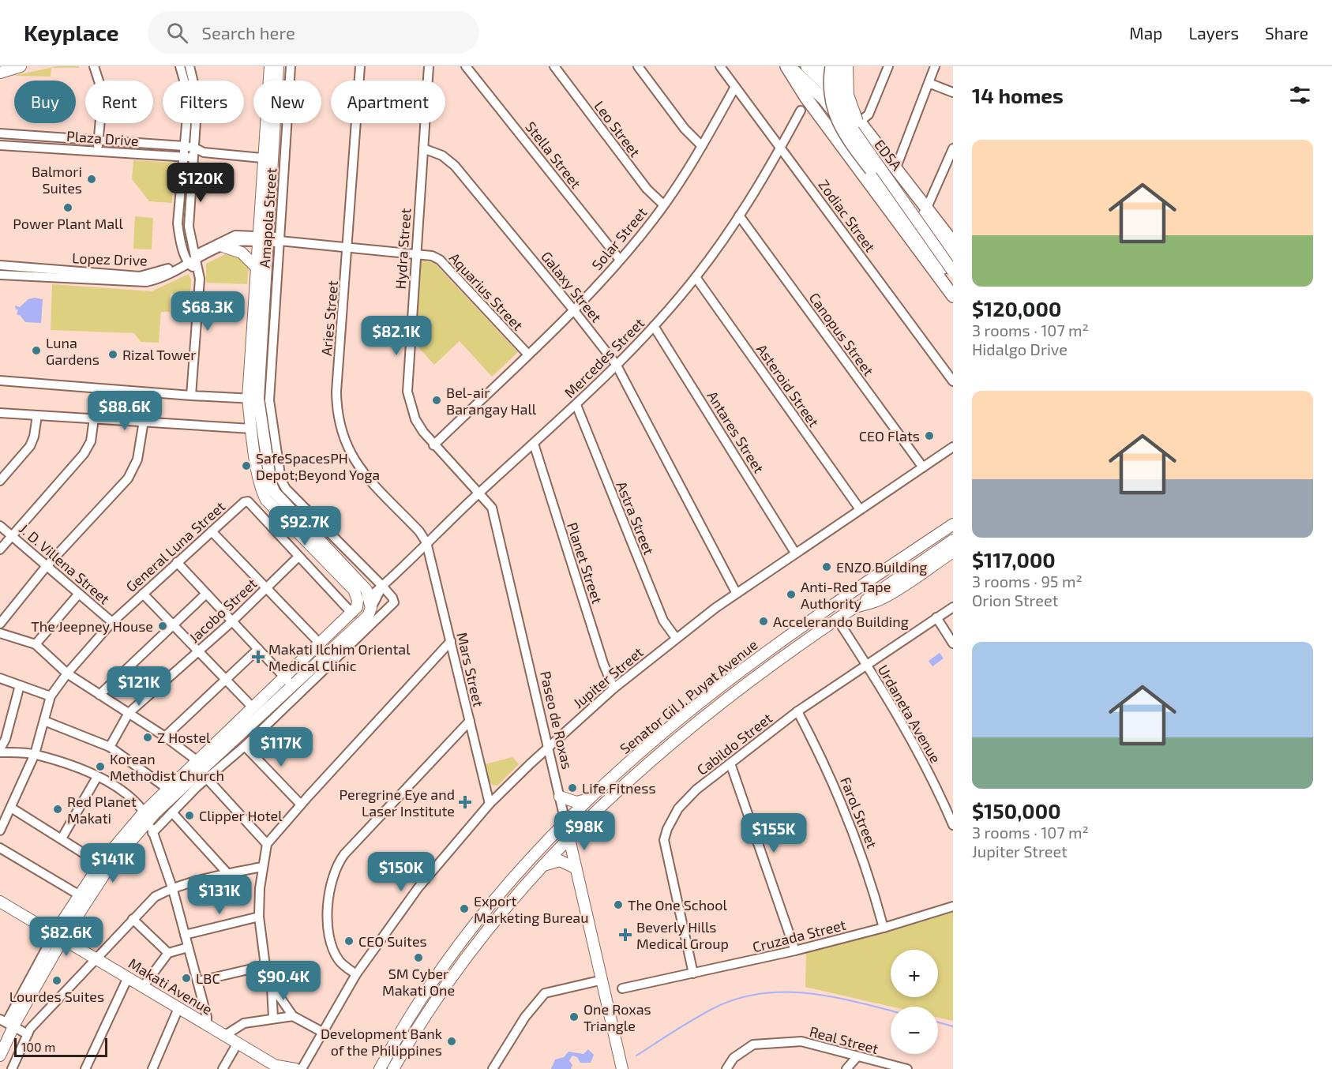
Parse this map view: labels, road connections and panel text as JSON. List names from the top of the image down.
{
  "streets": {
    "highway": ["EDSA"],
    "main road": ["Senator Gil J. Puyat Avenue", "Paseo de Roxas", "Makati Avenue"],
    "street": [
      "Leo Street",
      "Plaza Drive",
      "Stella Street",
      "Zodiac Street",
      "Amapola Street",
      "Solar Street",
      "Hydra Street",
      "Lopez Drive",
      "Galaxy Street",
      "Aquarius Street",
      "Aries Street",
      "Canopus Street",
      "Mercedes Street",
      "Asteroid Street",
      "Antares Street",
      "Astra Street",
      "General Luna Street",
      "Planet Street",
      "J. D. Villena Street",
      "Jacobo Street",
      "Mars Street",
      "Jupiter Street",
      "Urdaneta Avenue",
      "Cabildo Street",
      "Farol Street",
      "Cruzada Street",
      "Real Street"
    ]
  },
  "crossings": [
    ["Leo Street", "Solar Street"],
    ["Stella Street", "Solar Street"],
    ["Zodiac Street", "Solar Street"],
    ["Zodiac Street", "Mercedes Street"],
    ["Amapola Street", "Aquarius Street"],
    ["Amapola Street", "Mercedes Street"],
    ["Solar Street", "Hydra Street"],
    ["Solar Street", "Galaxy Street"],
    ["Solar Street", "Aquarius Street"],
    ["Hydra Street", "Galaxy Street"],
    ["Hydra Street", "Aquarius Street"],
    ["Hydra Street", "Mercedes Street"],
    ["Hydra Street", "Paseo de Roxas"],
    ["Lopez Drive", "Aquarius Street"],
    ["Galaxy Street", "Mercedes Street"],
    ["Galaxy Street", "Jupiter Street"],
    ["Aquarius Street", "Aries Street"],
    ["Aries Street", "Mercedes Street"],
    ["Aries Street", "Mars Street"],
    ["Canopus Street", "Mercedes Street"],
    ["Canopus Street", "Jupiter Street"],
    ["Mercedes Street", "Asteroid Street"],
    ["Mercedes Street", "Antares Street"],
    ["Mercedes Street", "Astra Street"],
    ["Mercedes Street", "Planet Street"],
    ["Mercedes Street", "Mars Street"],
    ["Mercedes Street", "Paseo de Roxas"],
    ["Asteroid Street", "Jupiter Street"],
    ["Antares Street", "Jupiter Street"],
    ["Astra Street", "Jupiter Street"],
    ["General Luna Street", "J. D. Villena Street"],
    ["General Luna Street", "Jacobo Street"],
    ["Planet Street", "Jupiter Street"],
    ["Mars Street", "Jupiter Street"],
    ["Jupiter Street", "Paseo de Roxas"],
    ["Senator Gil J. Puyat Avenue", "Urdaneta Avenue"],
    ["Senator Gil J. Puyat Avenue", "Paseo de Roxas"],
    ["Urdaneta Avenue", "Cabildo Street"],
    ["Cabildo Street", "Farol Street"],
    ["Cabildo Street", "Cruzada Street"],
    ["Farol Street", "Cruzada Street"]
  ],
  "places": {
    "other": [
      "Balmori Suites",
      "Power Plant Mall",
      "Luna Gardens",
      "Rizal Tower",
      "Bel-air Barangay Hall",
      "CEO Flats",
      "SafeSpacesPH Depot;Beyond Yoga",
      "ENZO Building",
      "Anti-Red Tape Authority",
      "Accelerando Building",
      "The Jeepney House",
      "Z Hostel",
      "Korean Methodist Church",
      "Life Fitness",
      "Red Planet Makati",
      "Clipper Hotel",
      "The One School",
      "Export Marketing Bureau",
      "CEO Suites",
      "SM Cyber Makati One",
      "LBC",
      "Lourdes Suites",
      "One Roxas Triangle",
      "Development Bank of the Philippines"
    ],
    "health": ["Makati Ilchim Oriental Medical Clinic", "Peregrine Eye and Laser Institute", "Beverly Hills Medical Group"]
  },
  "scale_bar": "100 m",
  "page": {
    "header": "Keyplace",
    "search": "Search here",
    "nav": ["Map", "Layers", "Share"],
    "heading": "14 homes",
    "chip": [
      "Buy",
      "Rent",
      "Filters",
      "New",
      "Apartment"
    ],
    "list": [
      {
        "name": "$120,000",
        "note": "3 rooms · 107 m² · Hidalgo Drive"
      },
      {
        "name": "$117,000",
        "note": "3 rooms · 95 m² · Orion Street"
      },
      {
        "name": "$150,000",
        "note": "3 rooms · 107 m² · Jupiter Street"
      }
    ],
    "price": [
      "$120K",
      "$68.3K",
      "$82.1K",
      "$88.6K",
      "$92.7K",
      "$121K",
      "$117K",
      "$98K",
      "$155K",
      "$141K",
      "$150K",
      "$131K",
      "$82.6K",
      "$90.4K"
    ],
    "map_buttons": ["+", "−"],
    "scale": "100 m"
  }
}
